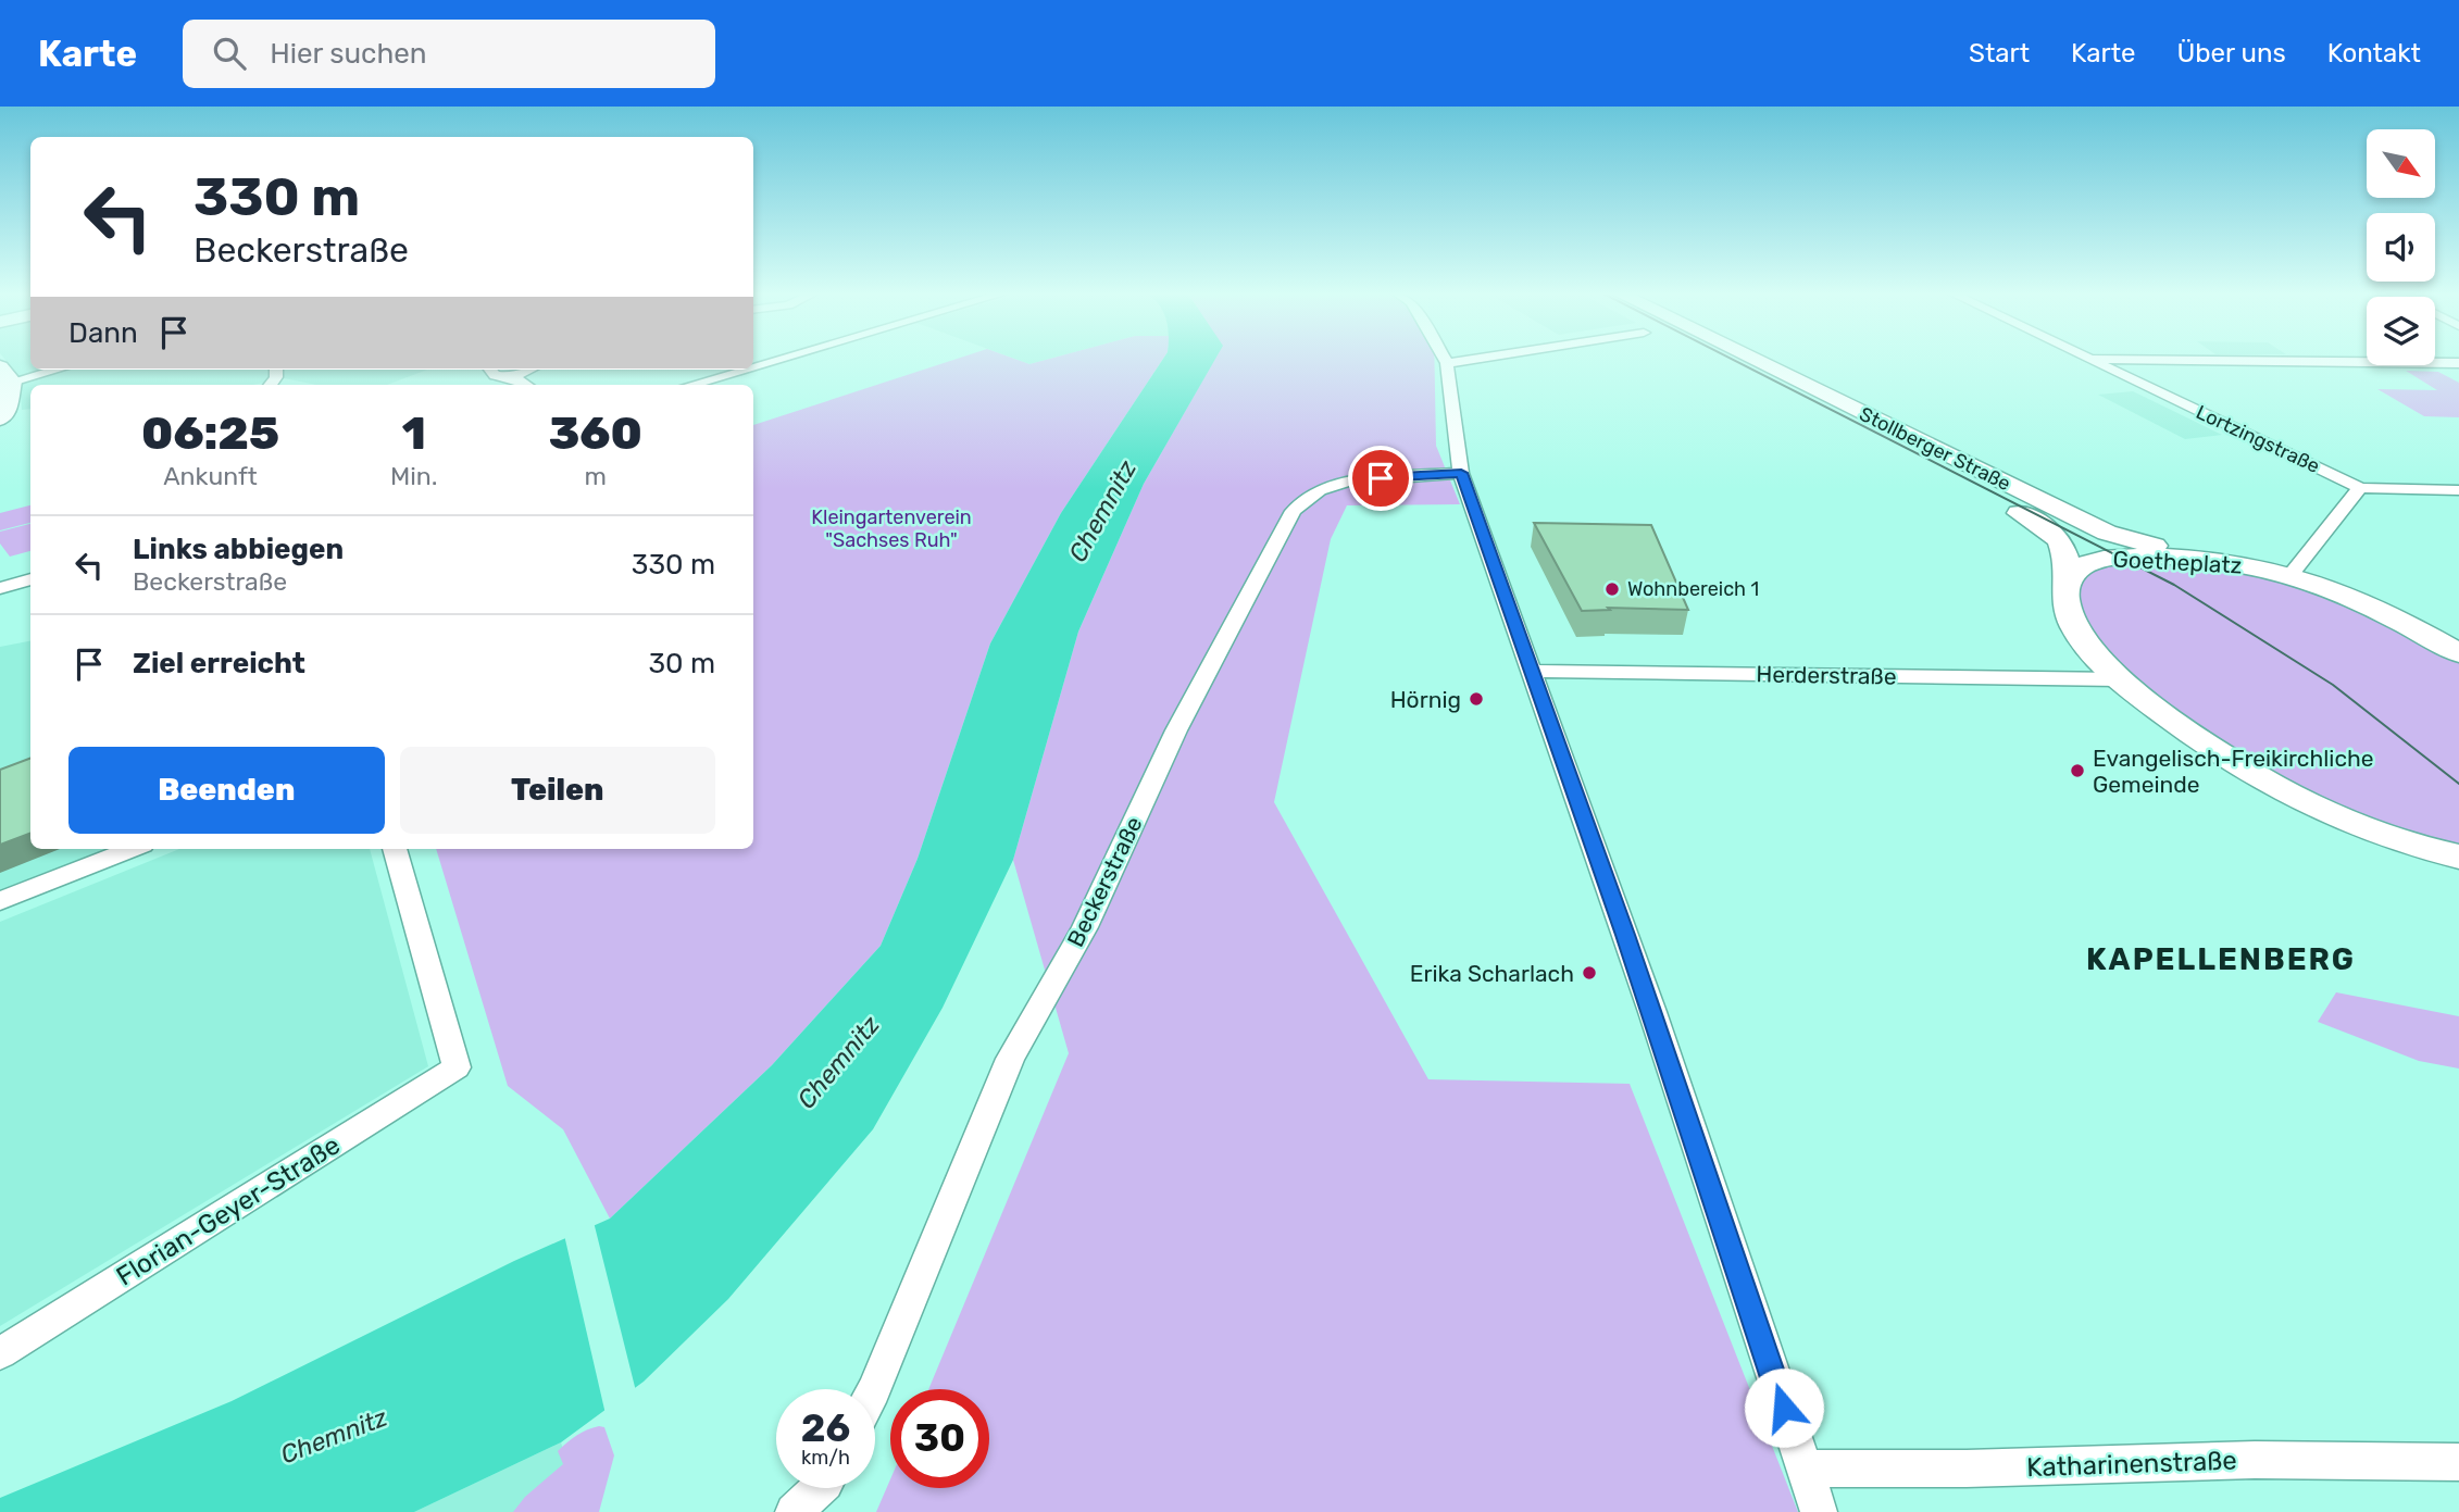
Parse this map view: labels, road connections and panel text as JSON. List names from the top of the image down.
{
  "streets": {
    "main road": ["Stollberger Straße", "Goetheplatz"],
    "street": [
      "Lortzingstraße",
      "Herderstraße",
      "Beckerstraße",
      "Florian-Geyer-Straße",
      "Katharinenstraße"
    ]
  },
  "crossings": [
    ["Stollberger Straße", "Goetheplatz"]
  ],
  "districts": ["KAPELLENBERG"],
  "water": ["Chemnitz"],
  "parks": ["Kleingartenverein \"Sachses Ruh\""],
  "places": [
    "Wohnbereich 1",
    "Hörnig",
    "Evangelisch-Freikirchliche Gemeinde",
    "Erika Scharlach"
  ],
  "north": "bottom right",
  "page": {
    "header": "Karte",
    "search": "Hier suchen",
    "nav": [
      "Start",
      "Karte",
      "Über uns",
      "Kontakt"
    ],
    "turn": ["330 m", "Beckerstraße"],
    "then": "Dann",
    "eta": [
      "06:25",
      "Ankunft",
      "1",
      "Min.",
      "360",
      "m"
    ],
    "list": [
      {
        "name": "Links abbiegen",
        "note": "Beckerstraße",
        "value": "330 m"
      },
      {
        "name": "Ziel erreicht",
        "value": "30 m"
      }
    ],
    "buttons": ["Beenden", "Teilen"],
    "speed": "26 km/h",
    "limit": "30"
  }
}
